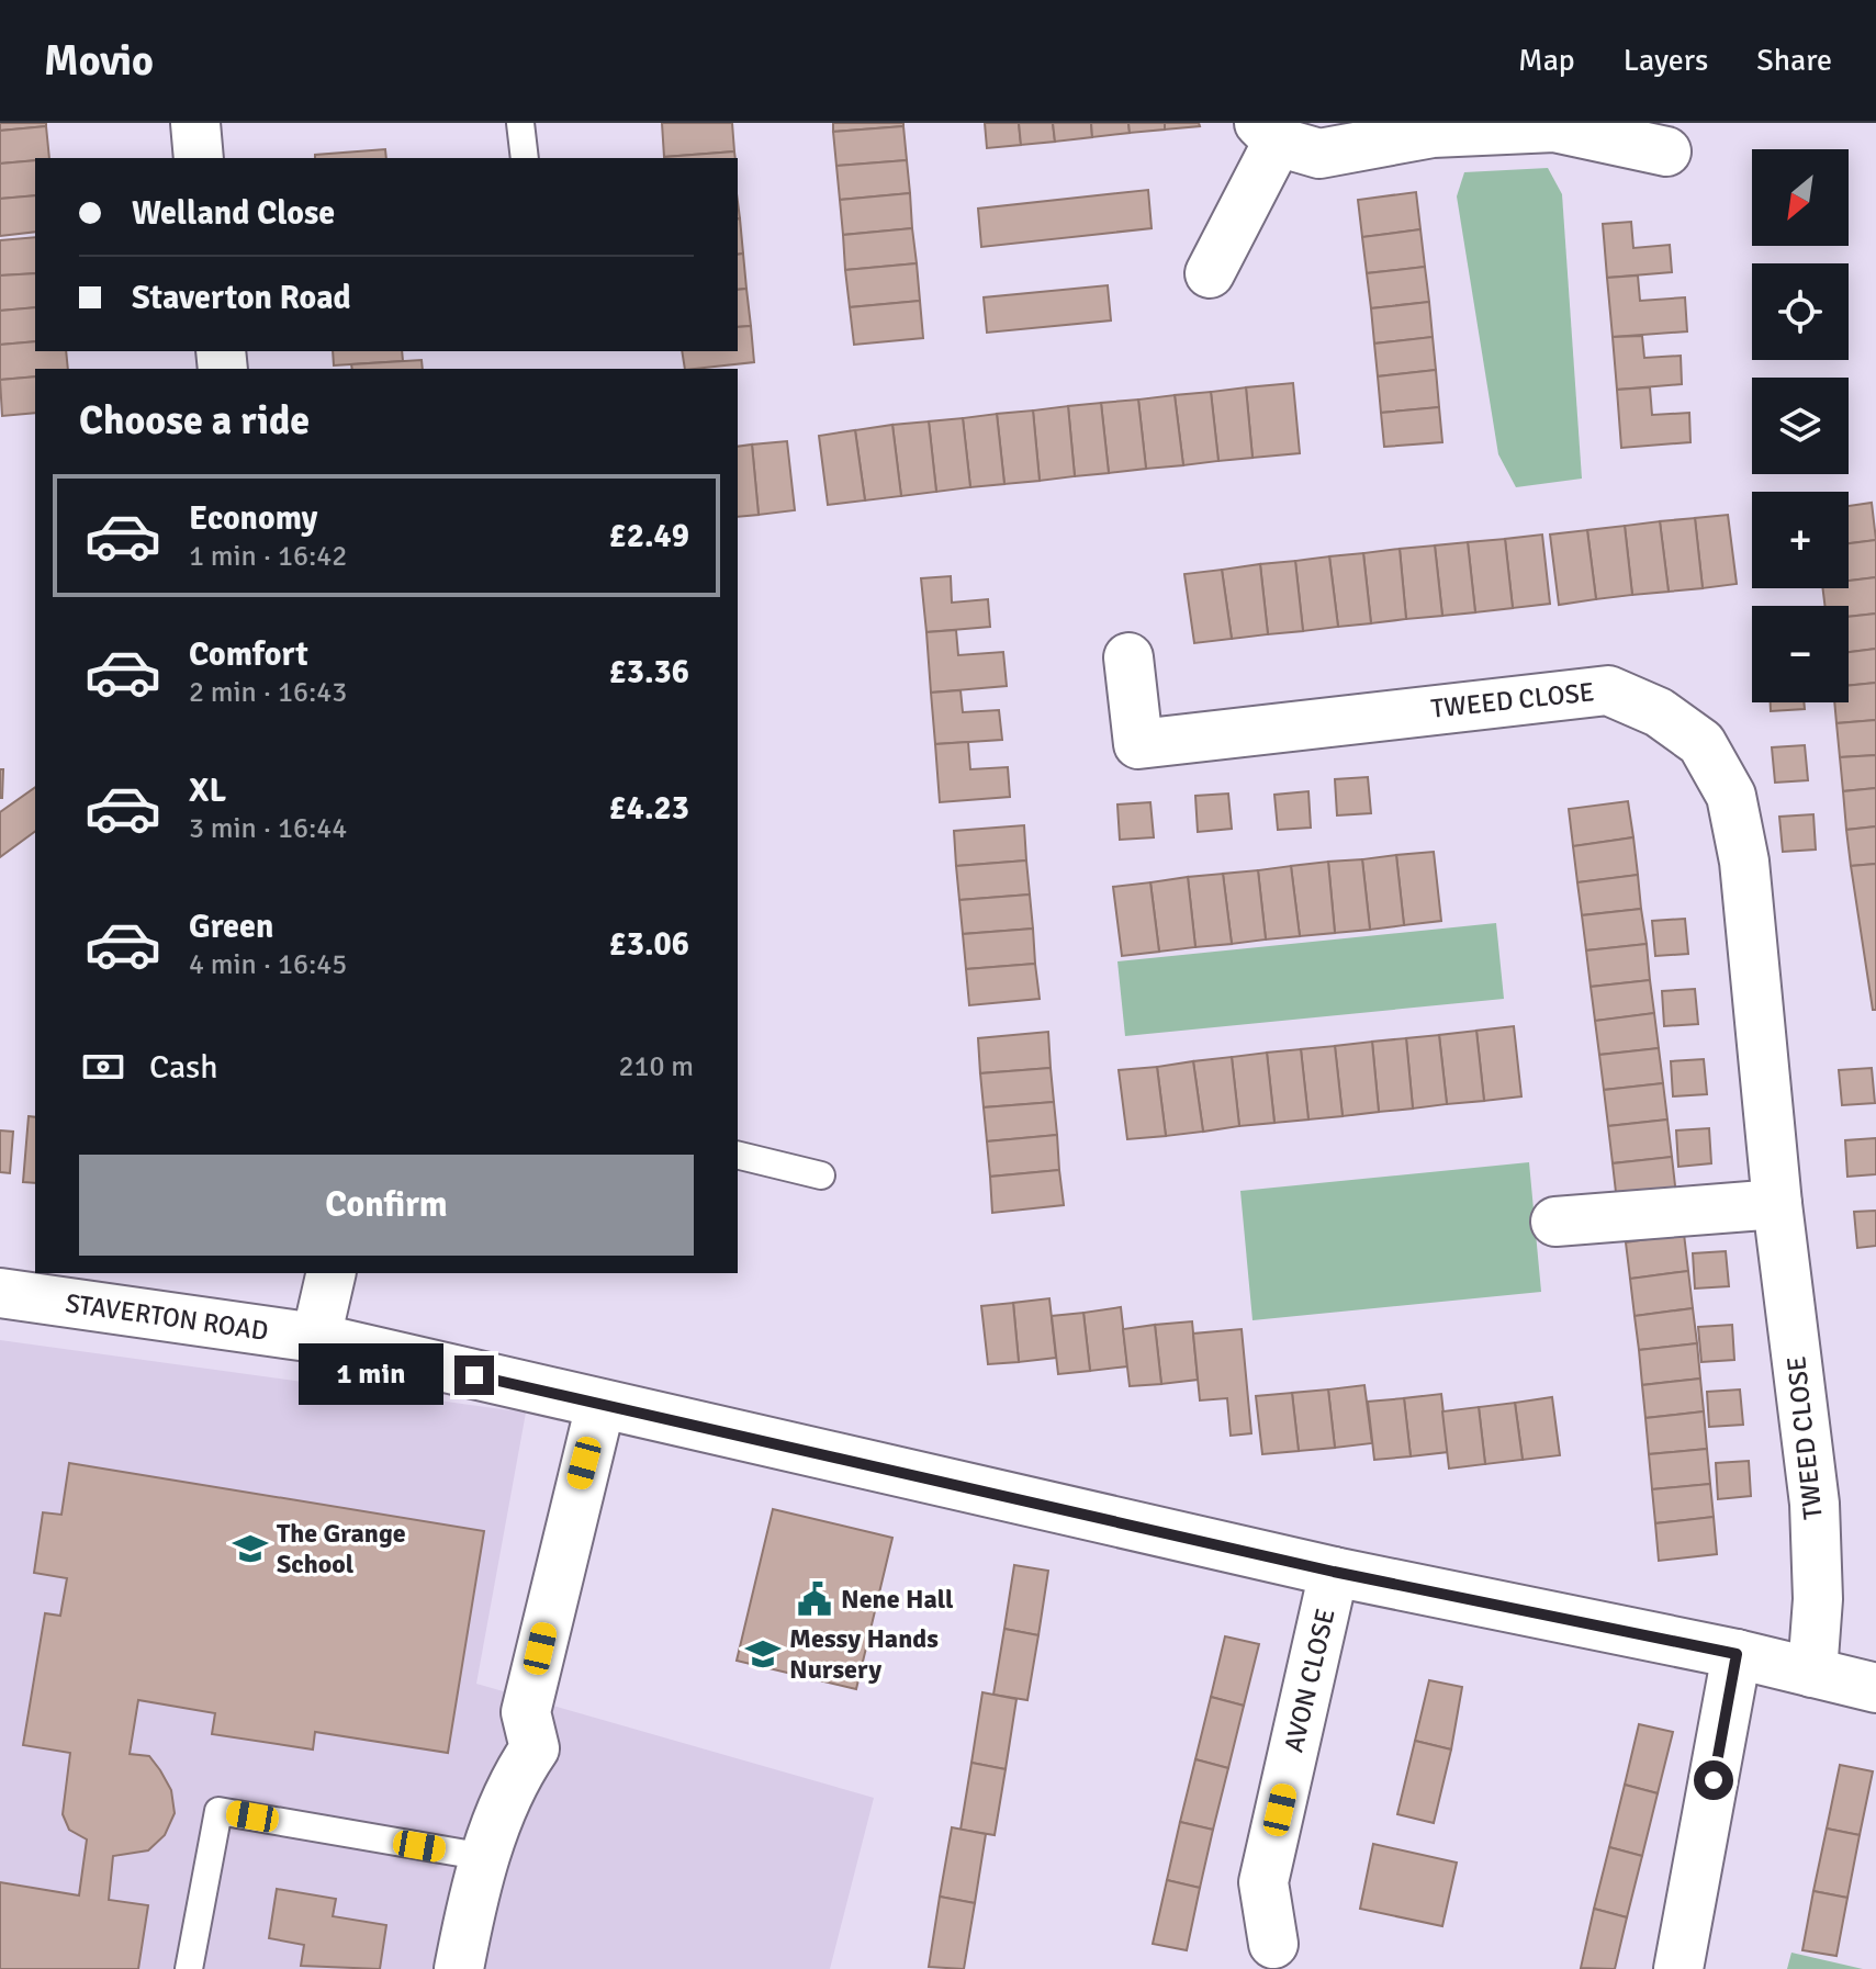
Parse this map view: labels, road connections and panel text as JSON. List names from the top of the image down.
{
  "streets": {
    "street": ["TWEED CLOSE", "STAVERTON ROAD", "AVON CLOSE"]
  },
  "crossings": [
    ["TWEED CLOSE", "STAVERTON ROAD"],
    ["STAVERTON ROAD", "AVON CLOSE"]
  ],
  "places": {
    "school or university": ["The Grange School", "Messy Hands Nursery"],
    "public building": ["Nene Hall"]
  },
  "north": "bottom left",
  "page": {
    "header": "Movio",
    "nav": ["Map", "Layers", "Share"],
    "map_buttons": ["+", "−"],
    "banner": ["Welland Close", "Staverton Road"],
    "heading": "Choose a ride",
    "list": [
      {
        "name": "Economy",
        "note": "1 min · 16:42",
        "value": "£2.49"
      },
      {
        "name": "Comfort",
        "note": "2 min · 16:43",
        "value": "£3.36"
      },
      {
        "name": "XL",
        "note": "3 min · 16:44",
        "value": "£4.23"
      },
      {
        "name": "Green",
        "note": "4 min · 16:45",
        "value": "£3.06"
      }
    ],
    "pay": ["Cash", "210 m"],
    "buttons": "Confirm",
    "bubble": "1 min"
  }
}
